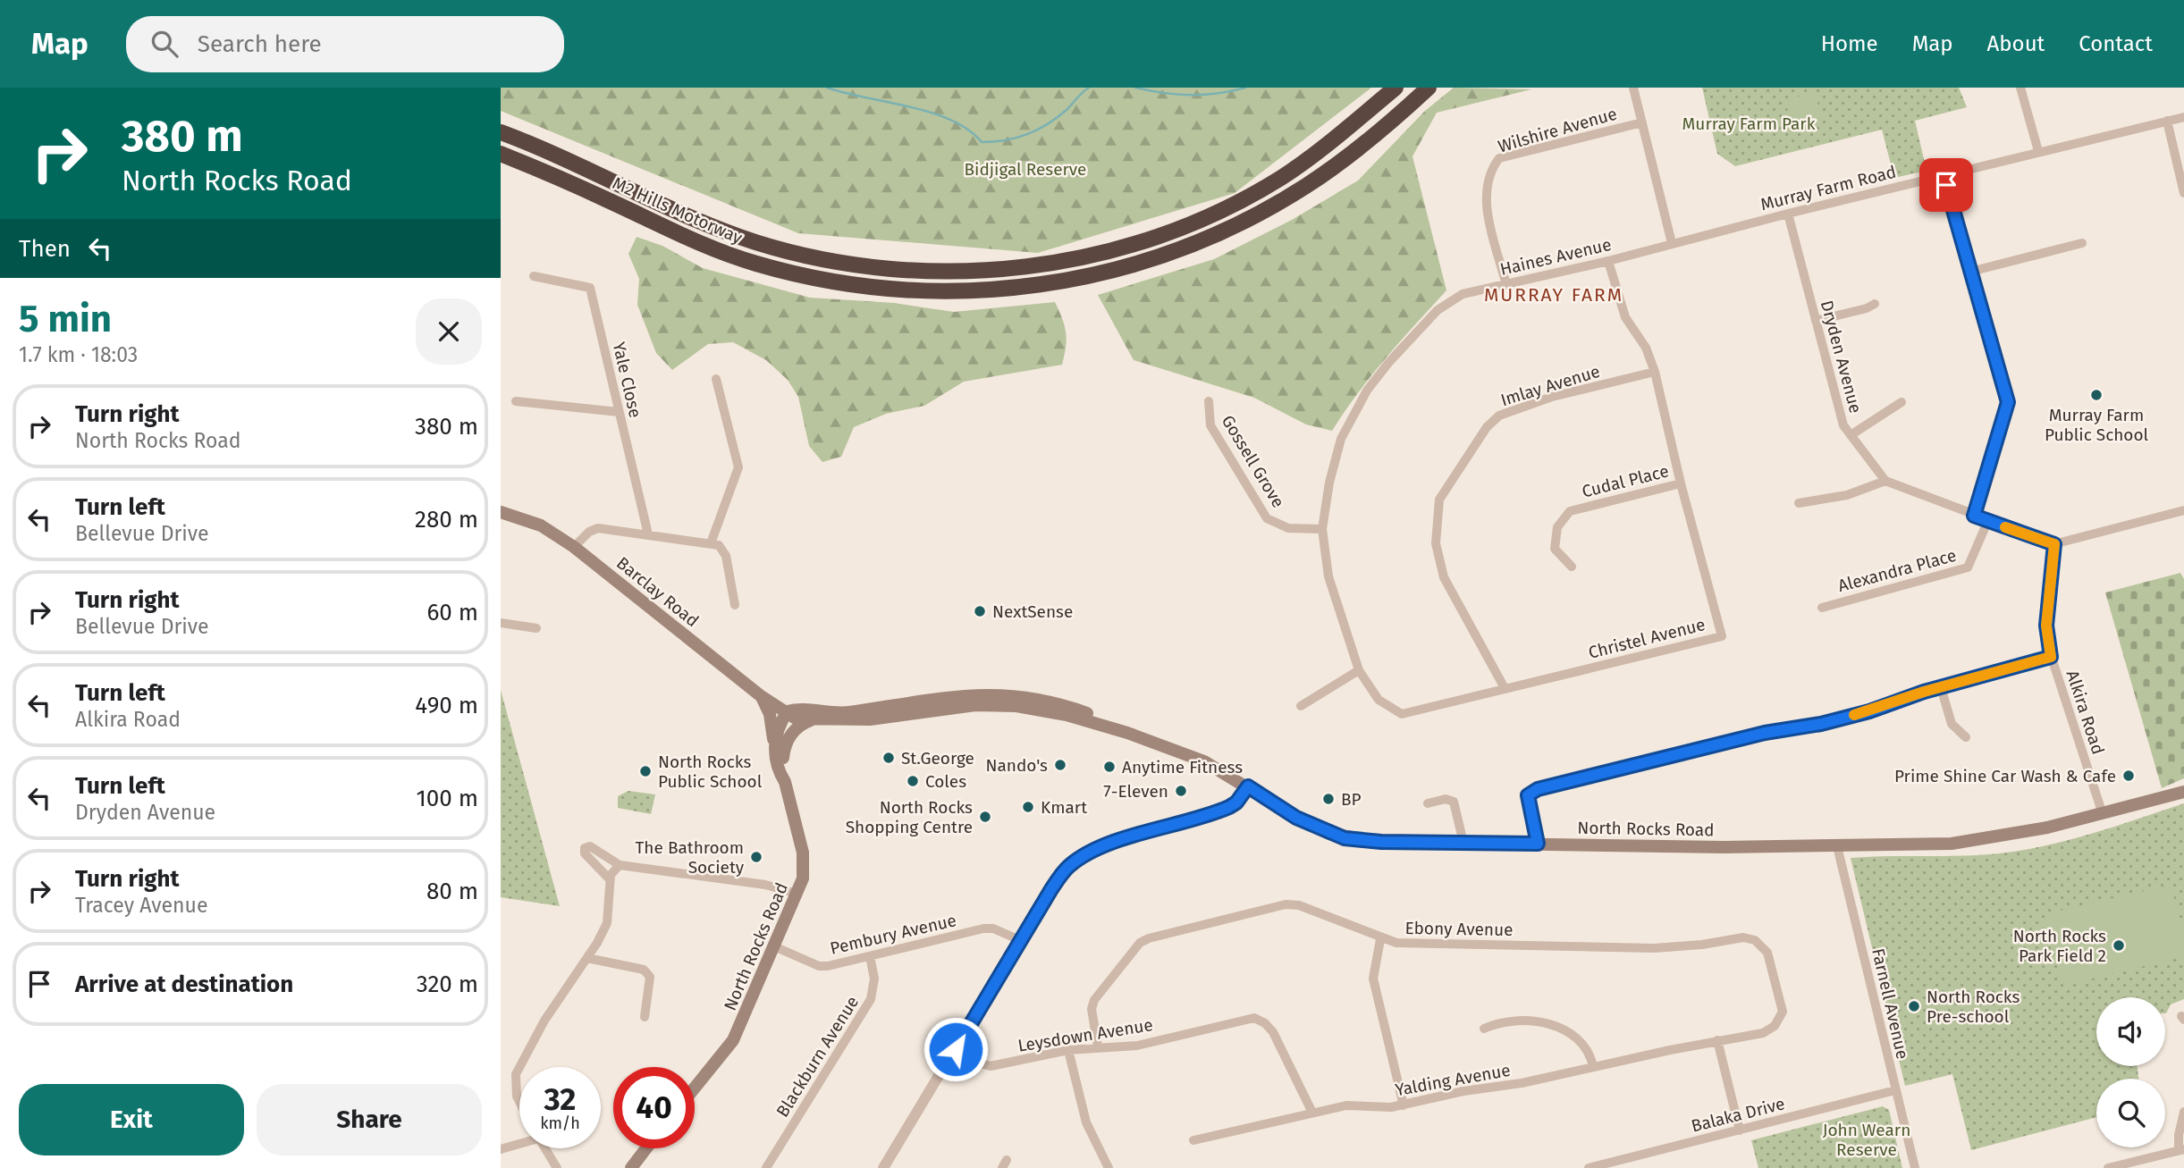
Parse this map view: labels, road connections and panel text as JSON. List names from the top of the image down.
{
  "streets": {
    "highway": ["M2 Hills Motorway"],
    "main road": ["Barclay Road", "North Rocks Road"],
    "street": [
      "Wilshire Avenue",
      "Murray Farm Road",
      "Haines Avenue",
      "Dryden Avenue",
      "Yale Close",
      "Imlay Avenue",
      "Gossell Grove",
      "Cudal Place",
      "Alexandra Place",
      "Christel Avenue",
      "Alkira Road",
      "Ebony Avenue",
      "Pembury Avenue",
      "Farnell Avenue",
      "Leysdown Avenue",
      "Blackburn Avenue",
      "Yalding Avenue",
      "Balaka Drive"
    ]
  },
  "crossings": [
    ["Wilshire Avenue", "Haines Avenue"],
    ["Murray Farm Road", "Haines Avenue"],
    ["Murray Farm Road", "Dryden Avenue"],
    ["Haines Avenue", "Gossell Grove"],
    ["Haines Avenue", "Christel Avenue"],
    ["Imlay Avenue", "Christel Avenue"],
    ["Cudal Place", "Christel Avenue"],
    ["Barclay Road", "North Rocks Road"],
    ["Alkira Road", "North Rocks Road"],
    ["North Rocks Road", "Pembury Avenue"],
    ["North Rocks Road", "Farnell Avenue"],
    ["Ebony Avenue", "Leysdown Avenue"],
    ["Ebony Avenue", "Yalding Avenue"],
    ["Pembury Avenue", "Blackburn Avenue"],
    ["Farnell Avenue", "Balaka Drive"],
    ["Leysdown Avenue", "Yalding Avenue"]
  ],
  "districts": ["MURRAY FARM"],
  "parks": ["Murray Farm Park", "Bidjigal Reserve", "John Wearn Reserve"],
  "places": [
    "Murray Farm Public School",
    "NextSense",
    "St.George",
    "Nando's",
    "Anytime Fitness",
    "North Rocks Public School",
    "Prime Shine Car Wash & Cafe",
    "Coles",
    "7-Eleven",
    "BP",
    "Kmart",
    "North Rocks Shopping Centre",
    "The Bathroom Society",
    "North Rocks Park Field 2",
    "North Rocks Pre-school"
  ],
  "page": {
    "header": "Map",
    "search": "Search here",
    "nav": [
      "Home",
      "Map",
      "About",
      "Contact"
    ],
    "turn": ["380 m", "North Rocks Road"],
    "then": "Then",
    "heading": ["5 min", "1.7 km · 18:03"],
    "list": [
      {
        "name": "Turn right",
        "note": "North Rocks Road",
        "value": "380 m"
      },
      {
        "name": "Turn left",
        "note": "Bellevue Drive",
        "value": "280 m"
      },
      {
        "name": "Turn right",
        "note": "Bellevue Drive",
        "value": "60 m"
      },
      {
        "name": "Turn left",
        "note": "Alkira Road",
        "value": "490 m"
      },
      {
        "name": "Turn left",
        "note": "Dryden Avenue",
        "value": "100 m"
      },
      {
        "name": "Turn right",
        "note": "Tracey Avenue",
        "value": "80 m"
      },
      {
        "name": "Arrive at destination",
        "value": "320 m"
      }
    ],
    "speed": "32 km/h",
    "limit": "40",
    "buttons": ["Exit", "Share"]
  }
}
